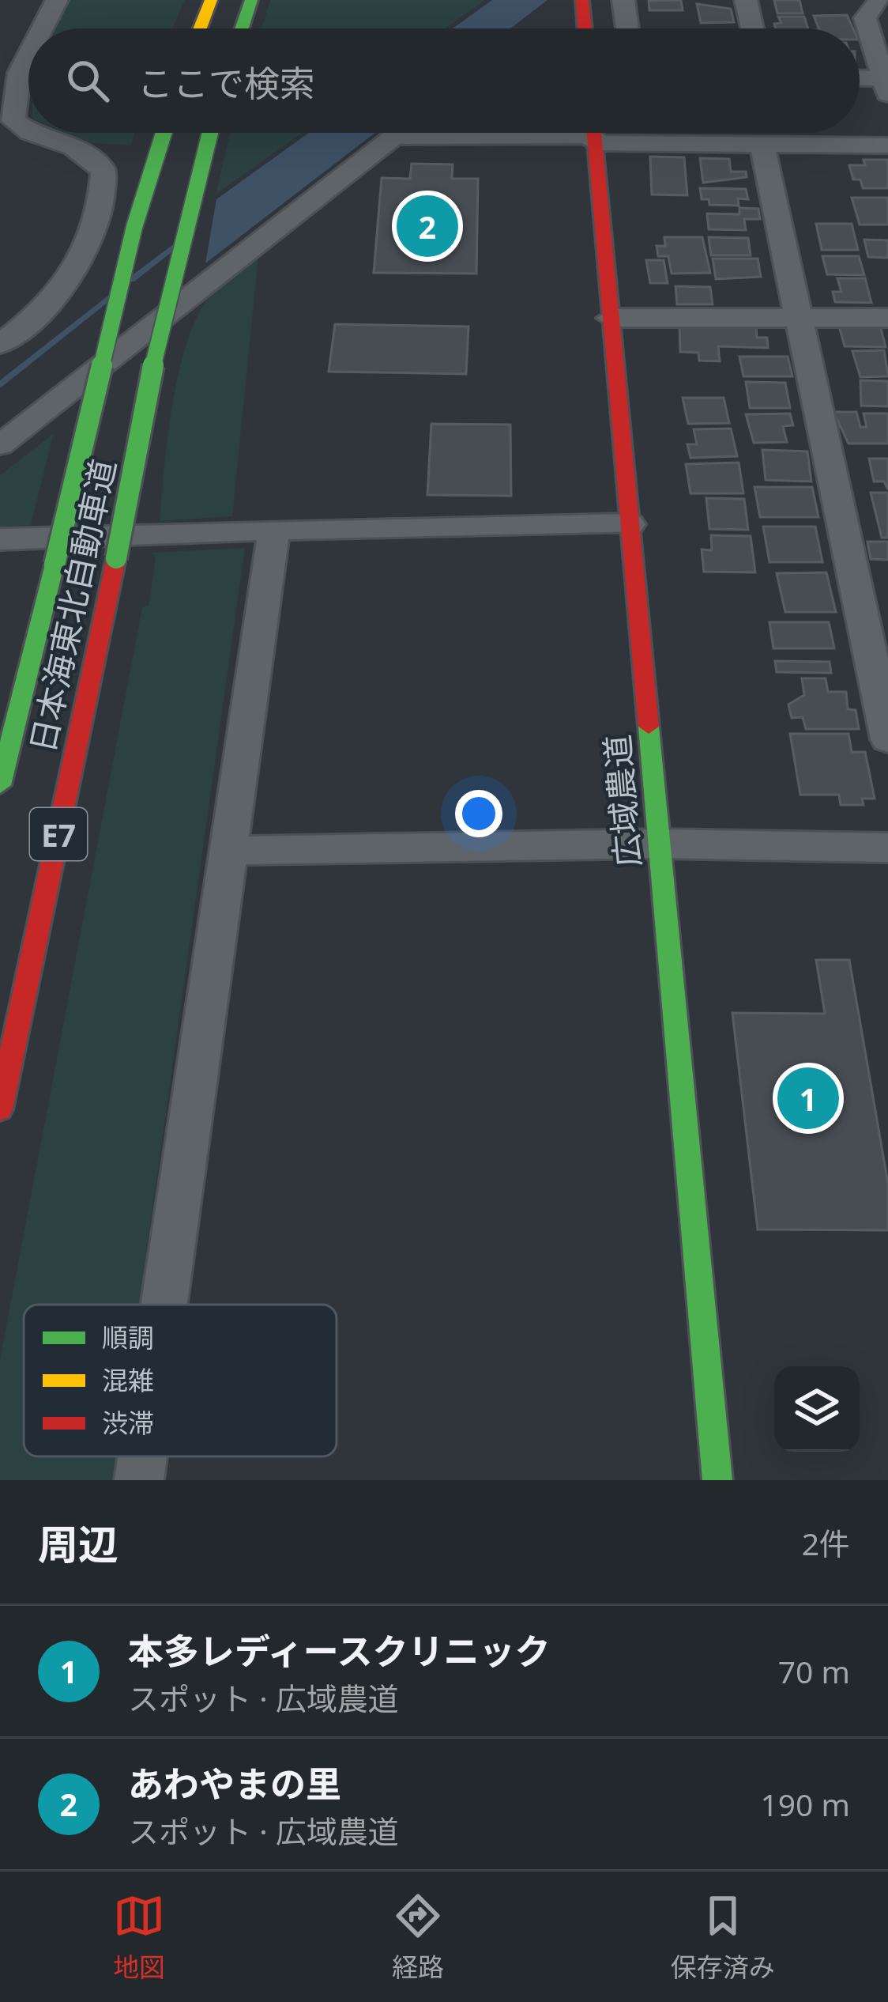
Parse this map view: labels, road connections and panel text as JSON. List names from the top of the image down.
{
  "streets": {
    "main road": ["日本海東北自動車道", "広域農道", "E7"]
  },
  "legend": ["順調", "混雑", "渋滞"],
  "page": {
    "search": "ここで検索",
    "pins": ["2", "1"],
    "heading": ["周辺", "2件"],
    "list": [
      {
        "mark": "1",
        "name": "本多レディースクリニック",
        "note": "スポット · 広域農道",
        "value": "70 m"
      },
      {
        "mark": "2",
        "name": "あわやまの里",
        "note": "スポット · 広域農道",
        "value": "190 m"
      }
    ],
    "nav": ["地図", "経路", "保存済み"]
  }
}
